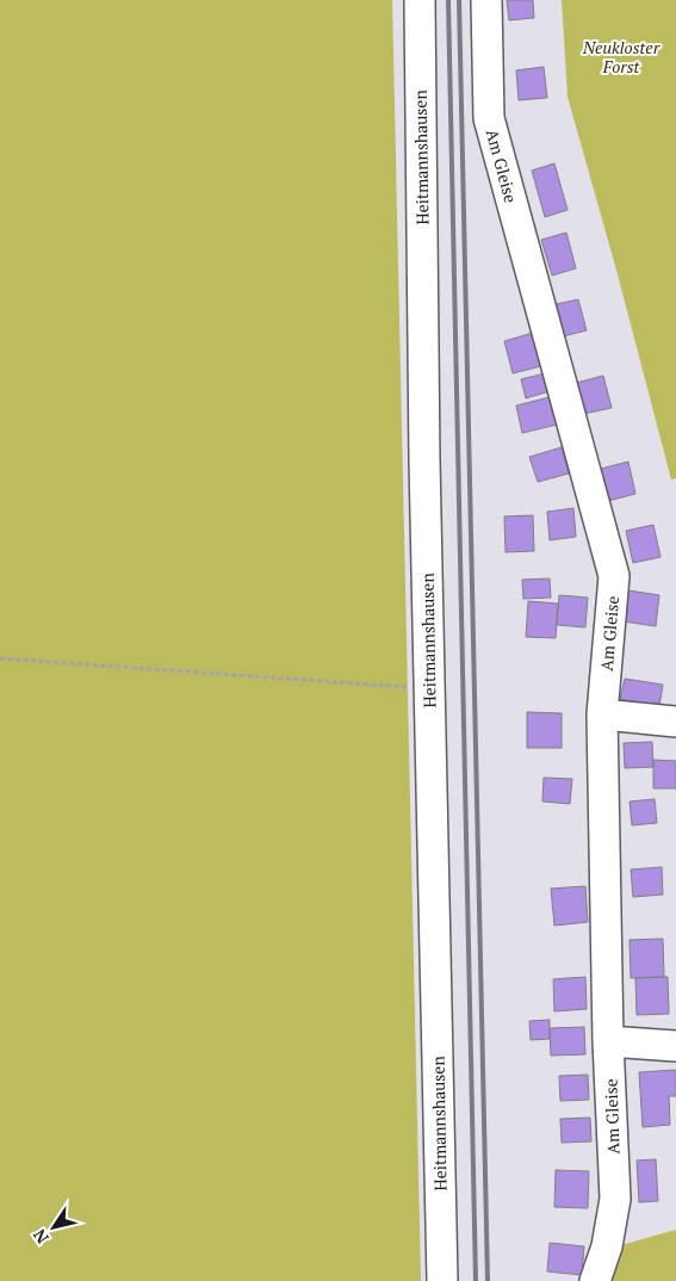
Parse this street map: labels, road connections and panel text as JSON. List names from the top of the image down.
{
  "streets": {
    "street": ["Heitmannshausen", "Am Gleise"]
  },
  "parks": ["Neukloster Forst"],
  "north": "bottom left"
}
